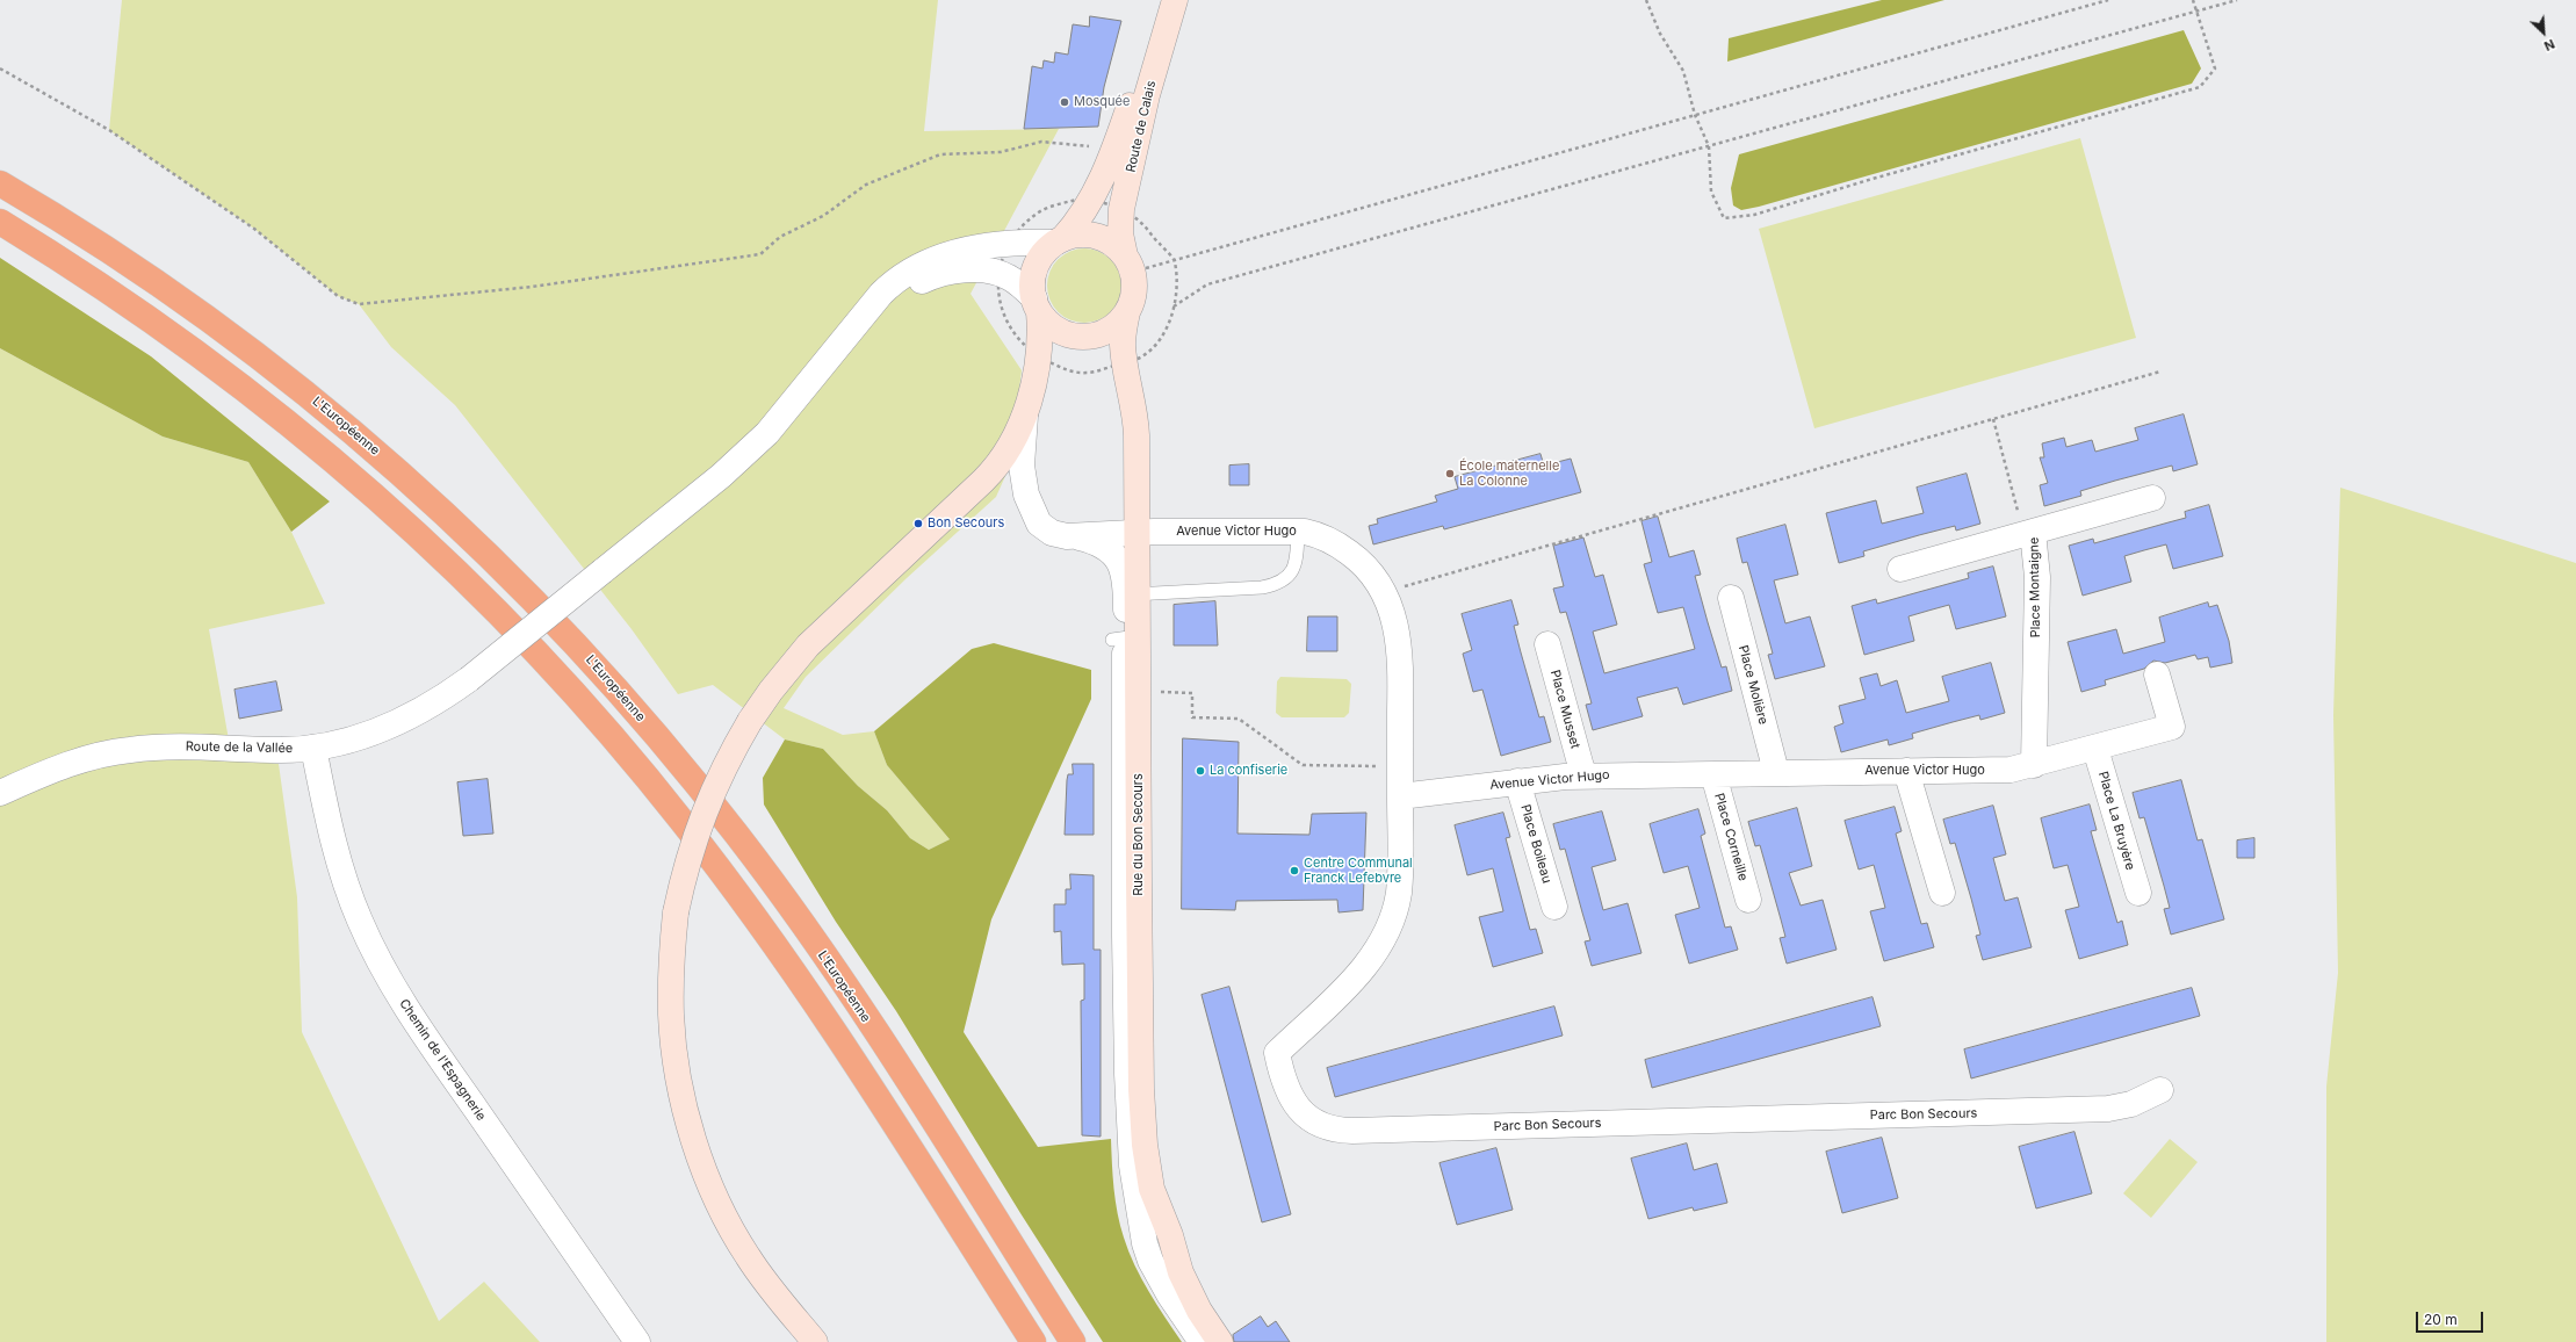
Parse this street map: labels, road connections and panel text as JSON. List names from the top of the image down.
{
  "streets": {
    "highway": ["L'Européenne"],
    "main road": ["Route de Calais", "Rue du Bon Secours"],
    "street": [
      "Avenue Victor Hugo",
      "Place Montaigne",
      "Place Molière",
      "Place Musset",
      "Route de la Vallée",
      "Place La Bruyère",
      "Place Corneille",
      "Place Boileau",
      "Chemin de l'Espagnerie",
      "Parc Bon Secours"
    ]
  },
  "crossings": [
    ["Route de Calais", "Rue du Bon Secours"],
    ["Avenue Victor Hugo", "Place Montaigne"],
    ["Avenue Victor Hugo", "Place Molière"],
    ["Avenue Victor Hugo", "Place Musset"],
    ["Avenue Victor Hugo", "Place La Bruyère"],
    ["Avenue Victor Hugo", "Rue du Bon Secours"],
    ["Avenue Victor Hugo", "Place Corneille"],
    ["Avenue Victor Hugo", "Place Boileau"],
    ["Avenue Victor Hugo", "Parc Bon Secours"],
    ["Route de la Vallée", "Chemin de l'Espagnerie"]
  ],
  "places": [
    "Mosquée",
    "École maternelle La Colonne",
    "Bon Secours",
    "La confiserie",
    "Centre Communal Franck Lefebvre"
  ],
  "scale_bar": "20 m",
  "north": "bottom right"
}
